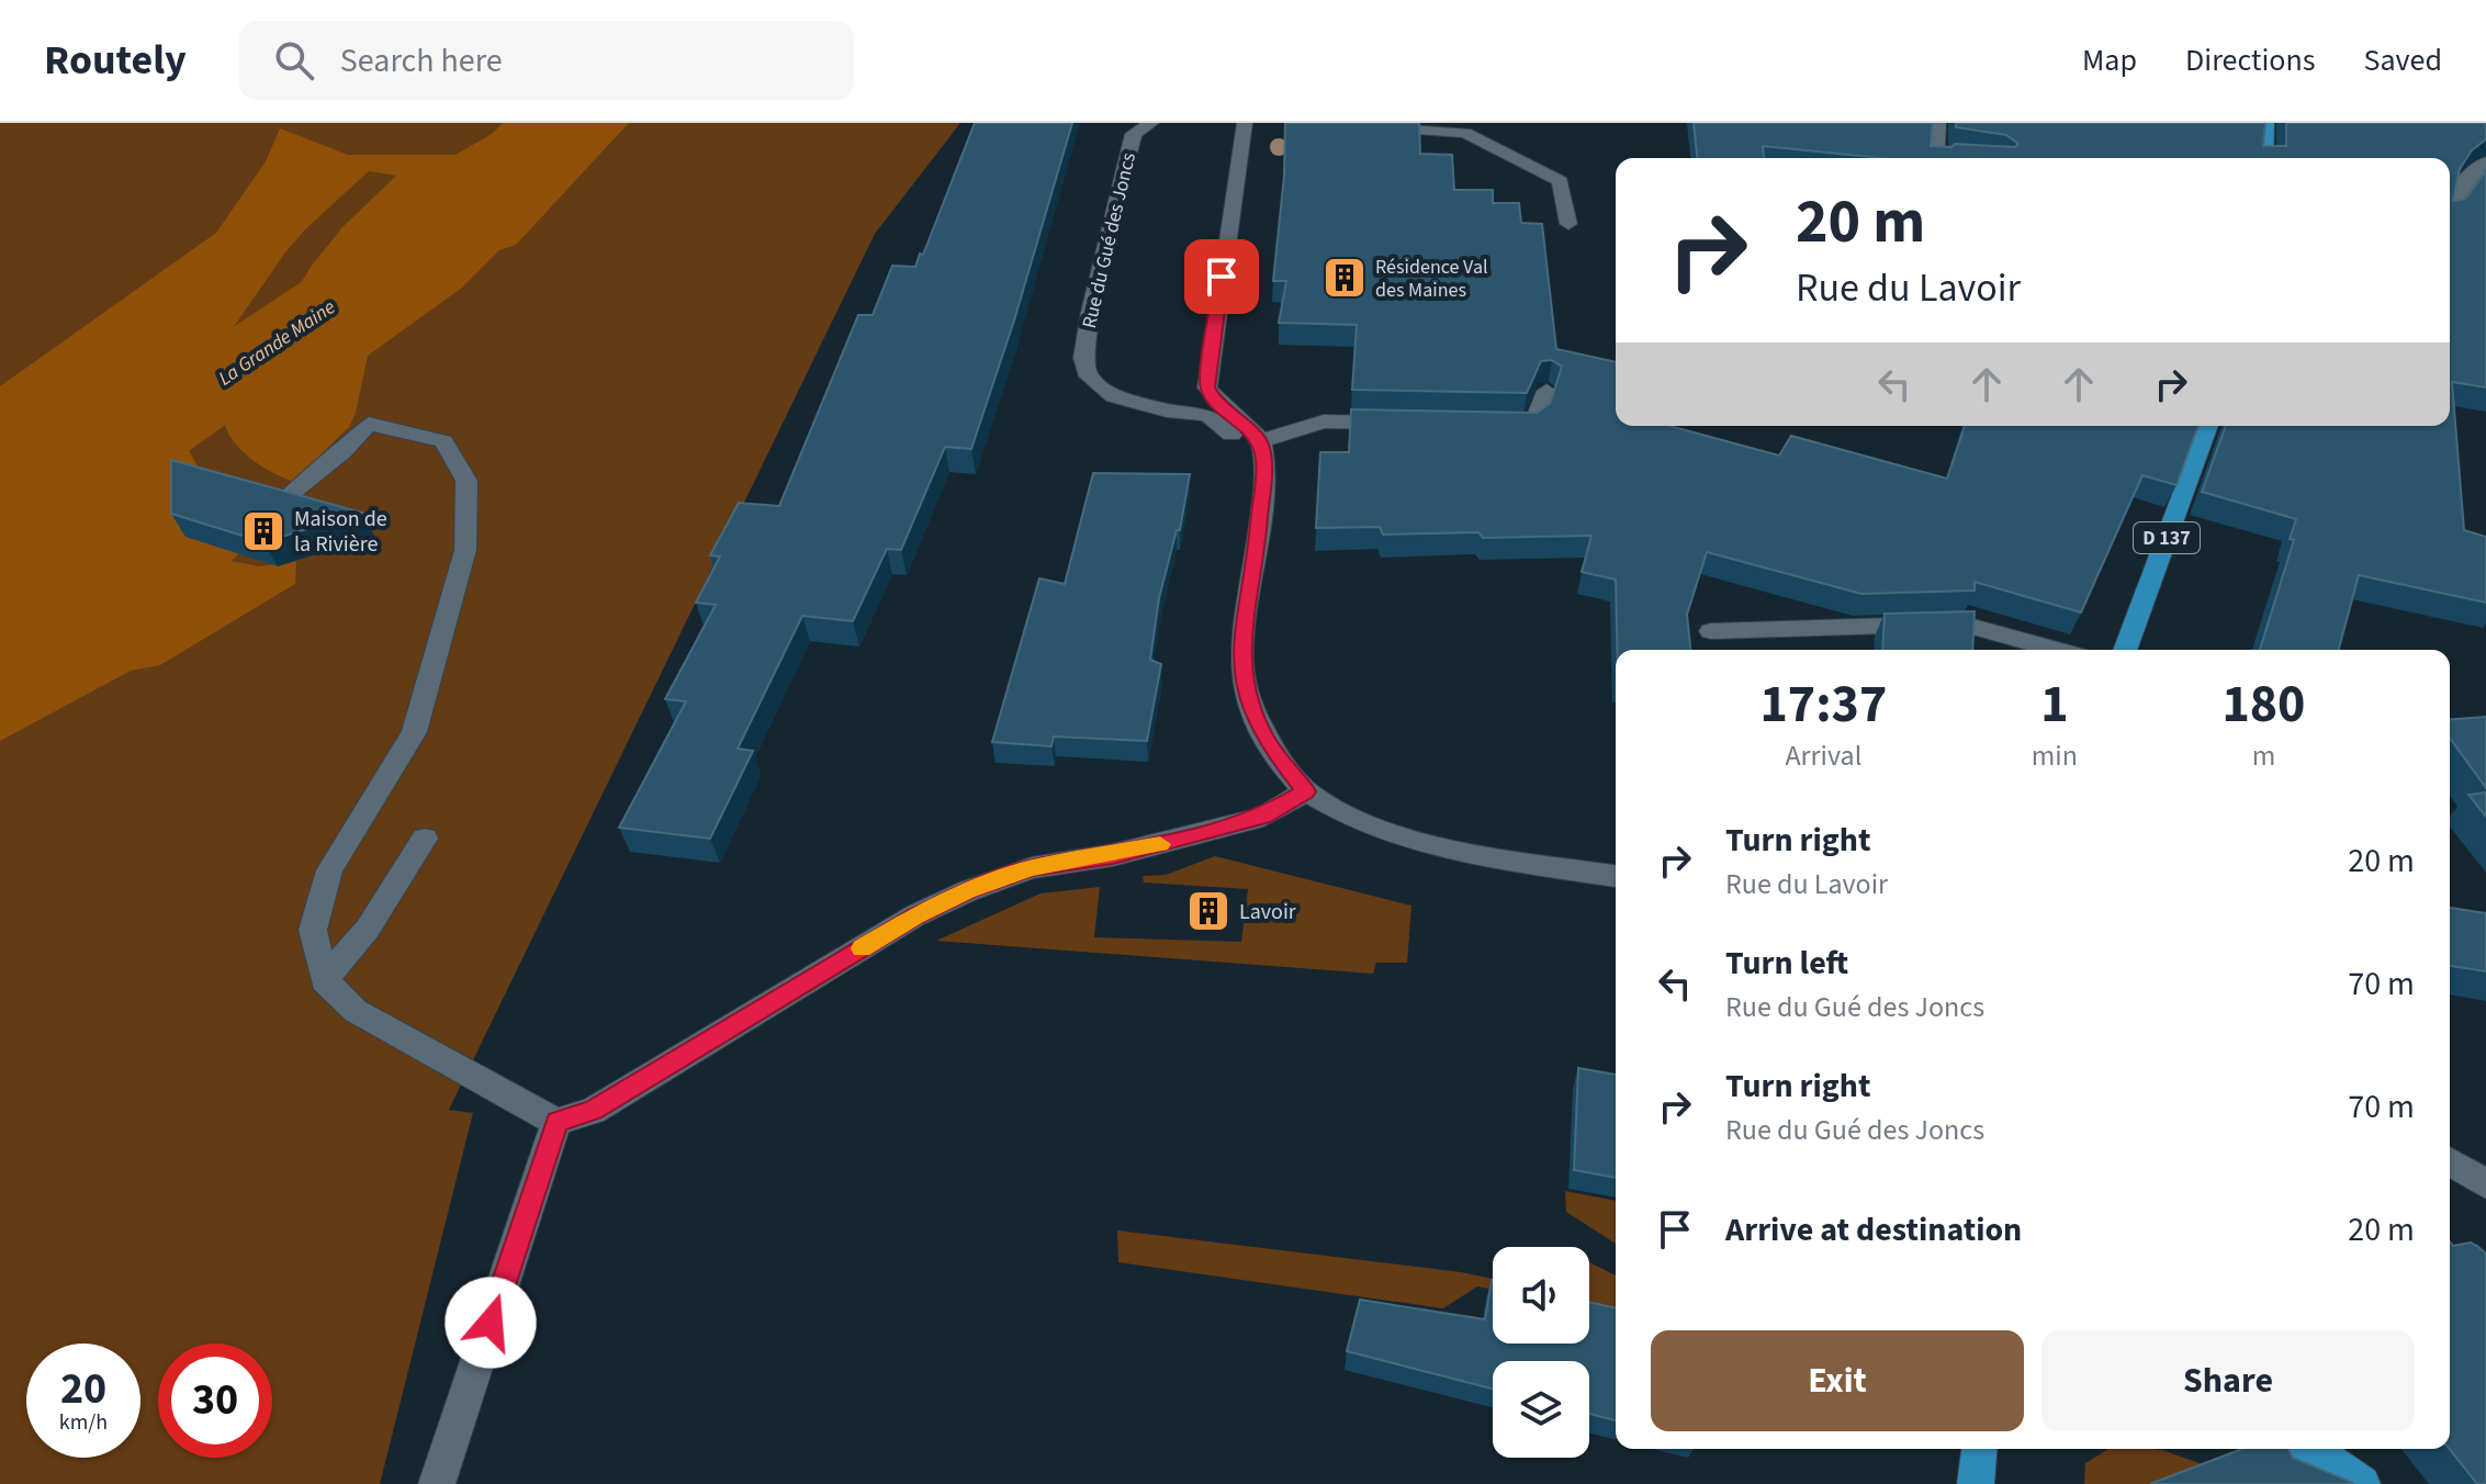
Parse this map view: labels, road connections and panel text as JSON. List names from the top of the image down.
{
  "streets": {
    "main road": ["D 137"],
    "street": ["Rue du Gué des Joncs"]
  },
  "water": ["La Grande Maine"],
  "places": {
    "building": ["Résidence Val des Maines", "Maison de la Rivière", "Lavoir"]
  },
  "page": {
    "header": "Routely",
    "search": "Search here",
    "nav": ["Map", "Directions", "Saved"],
    "turn": ["20 m", "Rue du Lavoir"],
    "eta": [
      "17:37",
      "Arrival",
      "1",
      "min",
      "180",
      "m"
    ],
    "list": [
      {
        "name": "Turn right",
        "note": "Rue du Lavoir",
        "value": "20 m"
      },
      {
        "name": "Turn left",
        "note": "Rue du Gué des Joncs",
        "value": "70 m"
      },
      {
        "name": "Turn right",
        "note": "Rue du Gué des Joncs",
        "value": "70 m"
      },
      {
        "name": "Arrive at destination",
        "value": "20 m"
      }
    ],
    "buttons": ["Exit", "Share"],
    "speed": "20 km/h",
    "limit": "30"
  }
}
